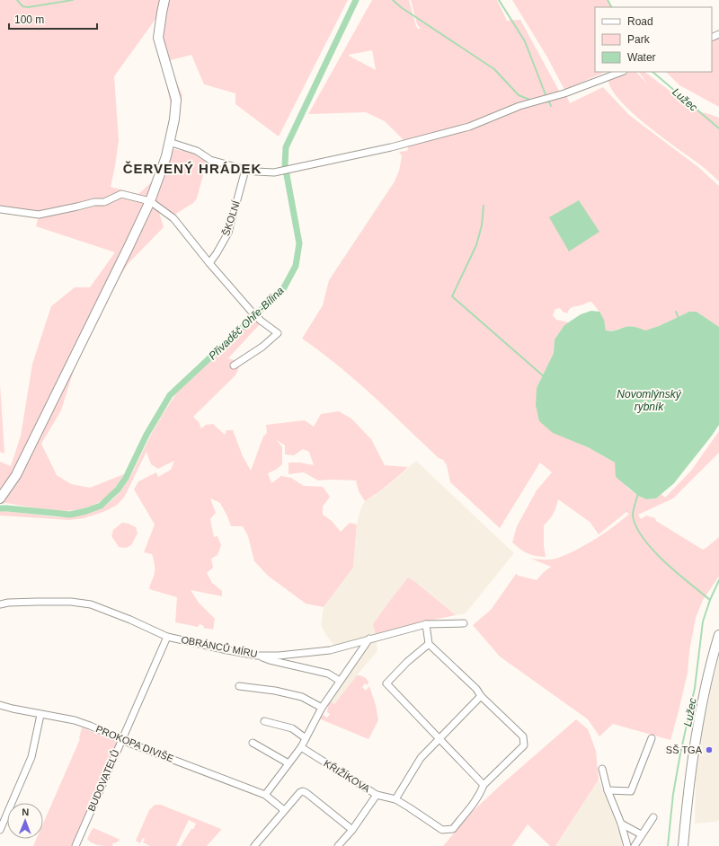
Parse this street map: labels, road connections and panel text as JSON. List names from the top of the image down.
{
  "streets": {
    "street": [
      "ŠKOLNÍ",
      "OBRÁNCŮ MÍRU",
      "PROKOPA DIVIŠE",
      "KŘIŽÍKOVA",
      "BUDOVATELŮ"
    ]
  },
  "crossings": [
    ["OBRÁNCŮ MÍRU", "BUDOVATELŮ"],
    ["PROKOPA DIVIŠE", "BUDOVATELŮ"]
  ],
  "districts": ["ČERVENÝ HRÁDEK"],
  "water": ["Lužec", "Přivaděč Ohře-Bílina", "Novomlýnský rybník"],
  "places": ["SŠ TGA"],
  "legend": ["Road", "Park", "Water"],
  "scale_bar": "100 m",
  "north": "top"
}
